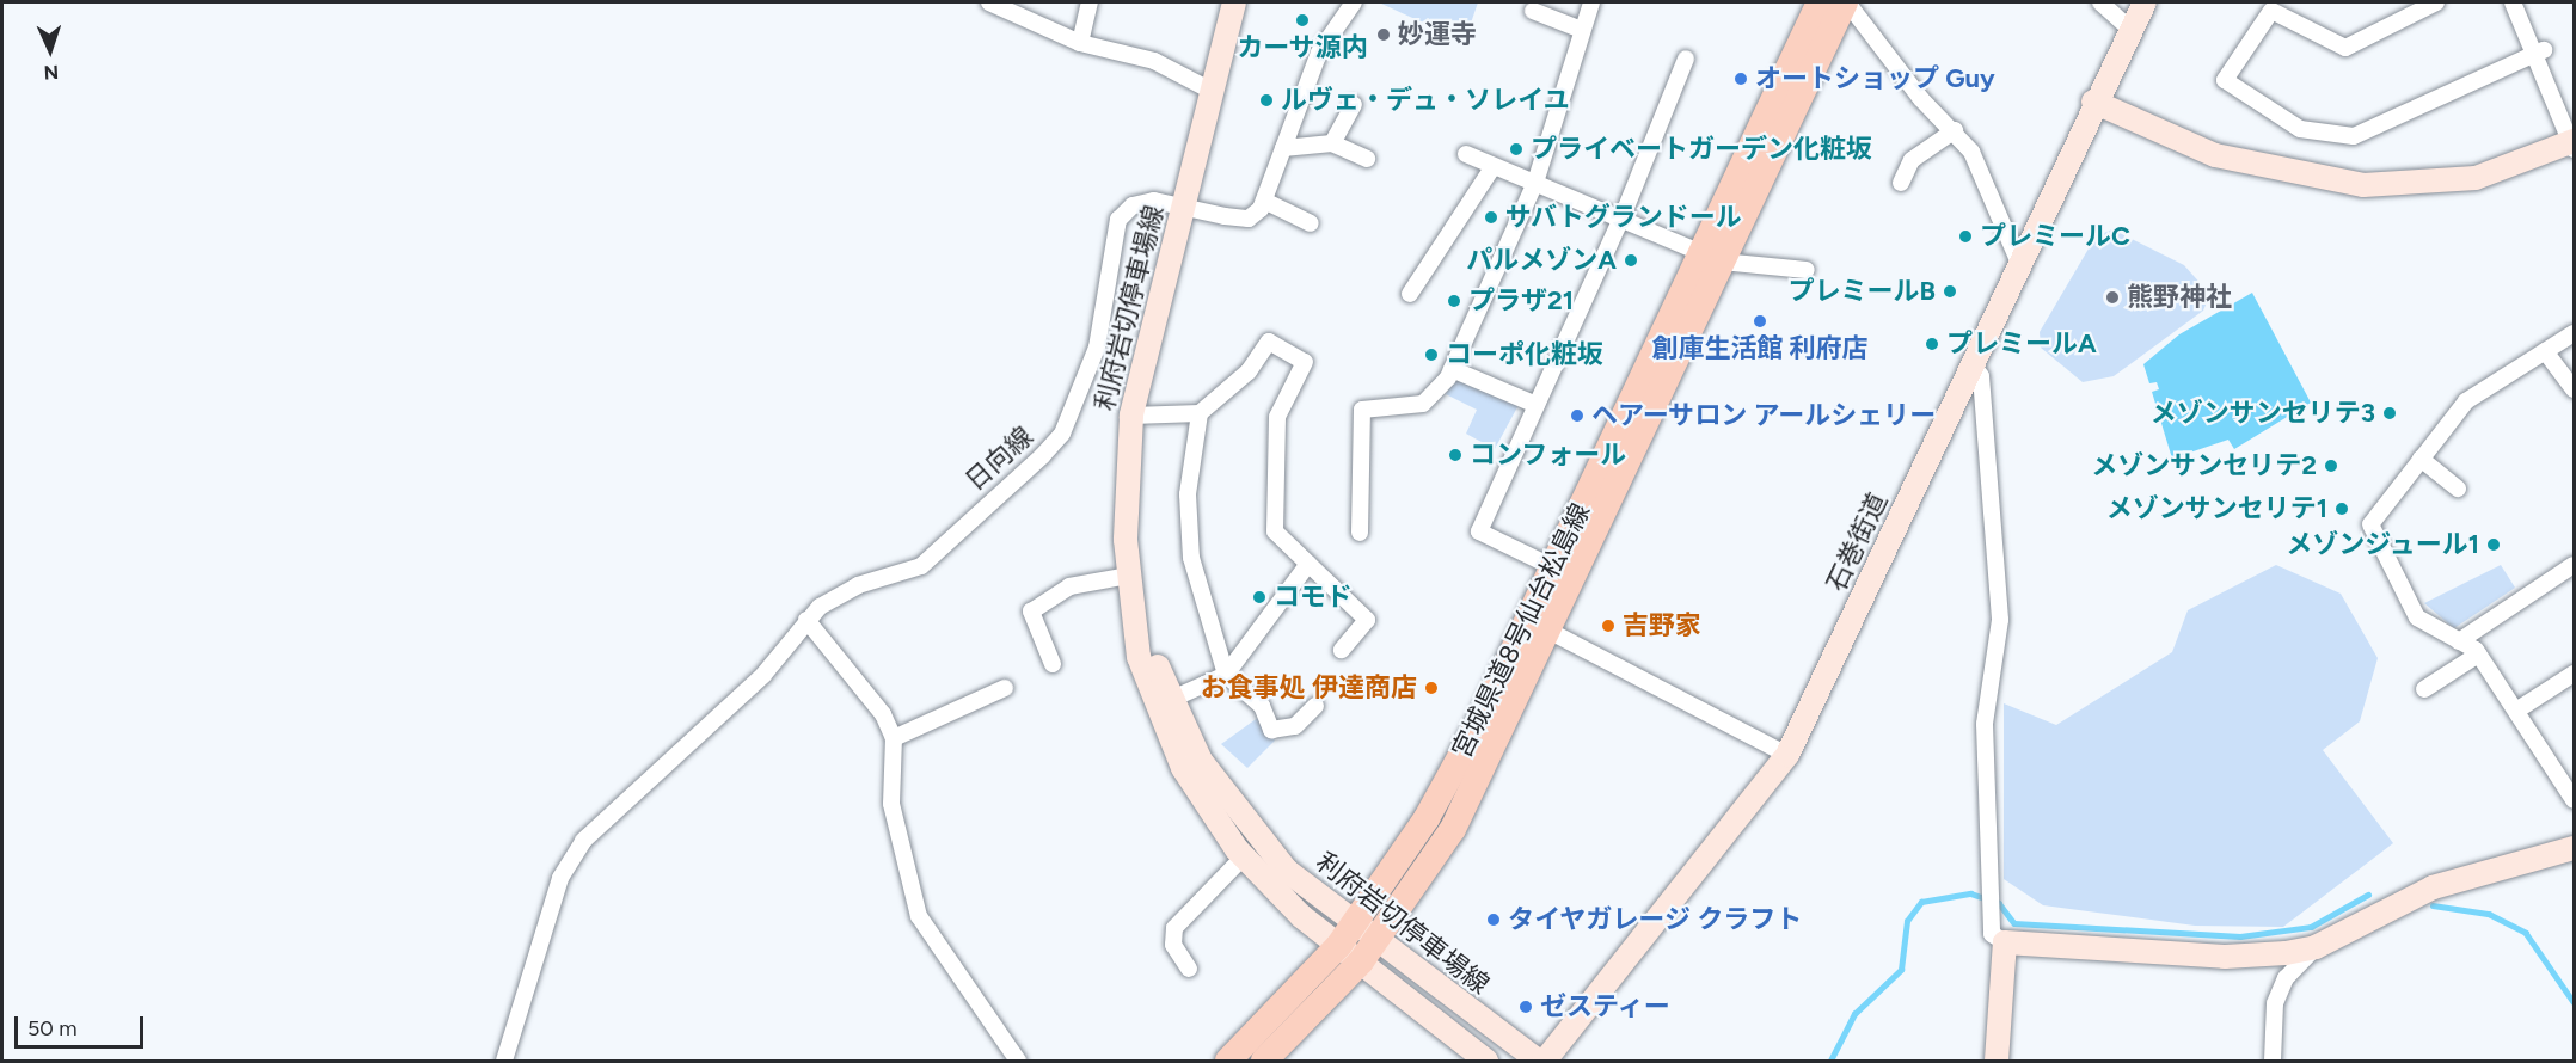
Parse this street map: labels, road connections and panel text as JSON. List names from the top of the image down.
{
  "streets": {
    "main road": ["宮城県道8号仙台松島線"],
    "street": ["利府岩切停車場線", "日向線", "石巻街道"]
  },
  "crossings": [
    ["利府岩切停車場線", "日向線"],
    ["利府岩切停車場線", "宮城県道8号仙台松島線"]
  ],
  "places": [
    "カーサ源内",
    "妙運寺",
    "オートショップ Guy",
    "ルヴェ・デュ・ソレイユ",
    "プライベートガーデン化粧坂",
    "サバトグランドール",
    "プレミールC",
    "パルメゾンA",
    "プレミールB",
    "熊野神社",
    "プラザ21",
    "創庫生活館 利府店",
    "プレミールA",
    "コーポ化粧坂",
    "メゾンサンセリテ3",
    "ヘアーサロン アールシェリー",
    "コンフォール",
    "メゾンサンセリテ2",
    "メゾンサンセリテ1",
    "メゾンジュール1",
    "コモド",
    "吉野家",
    "お食事処 伊達商店",
    "タイヤガレージ クラフト",
    "ゼスティー"
  ],
  "scale_bar": "50 m",
  "north": "bottom"
}
